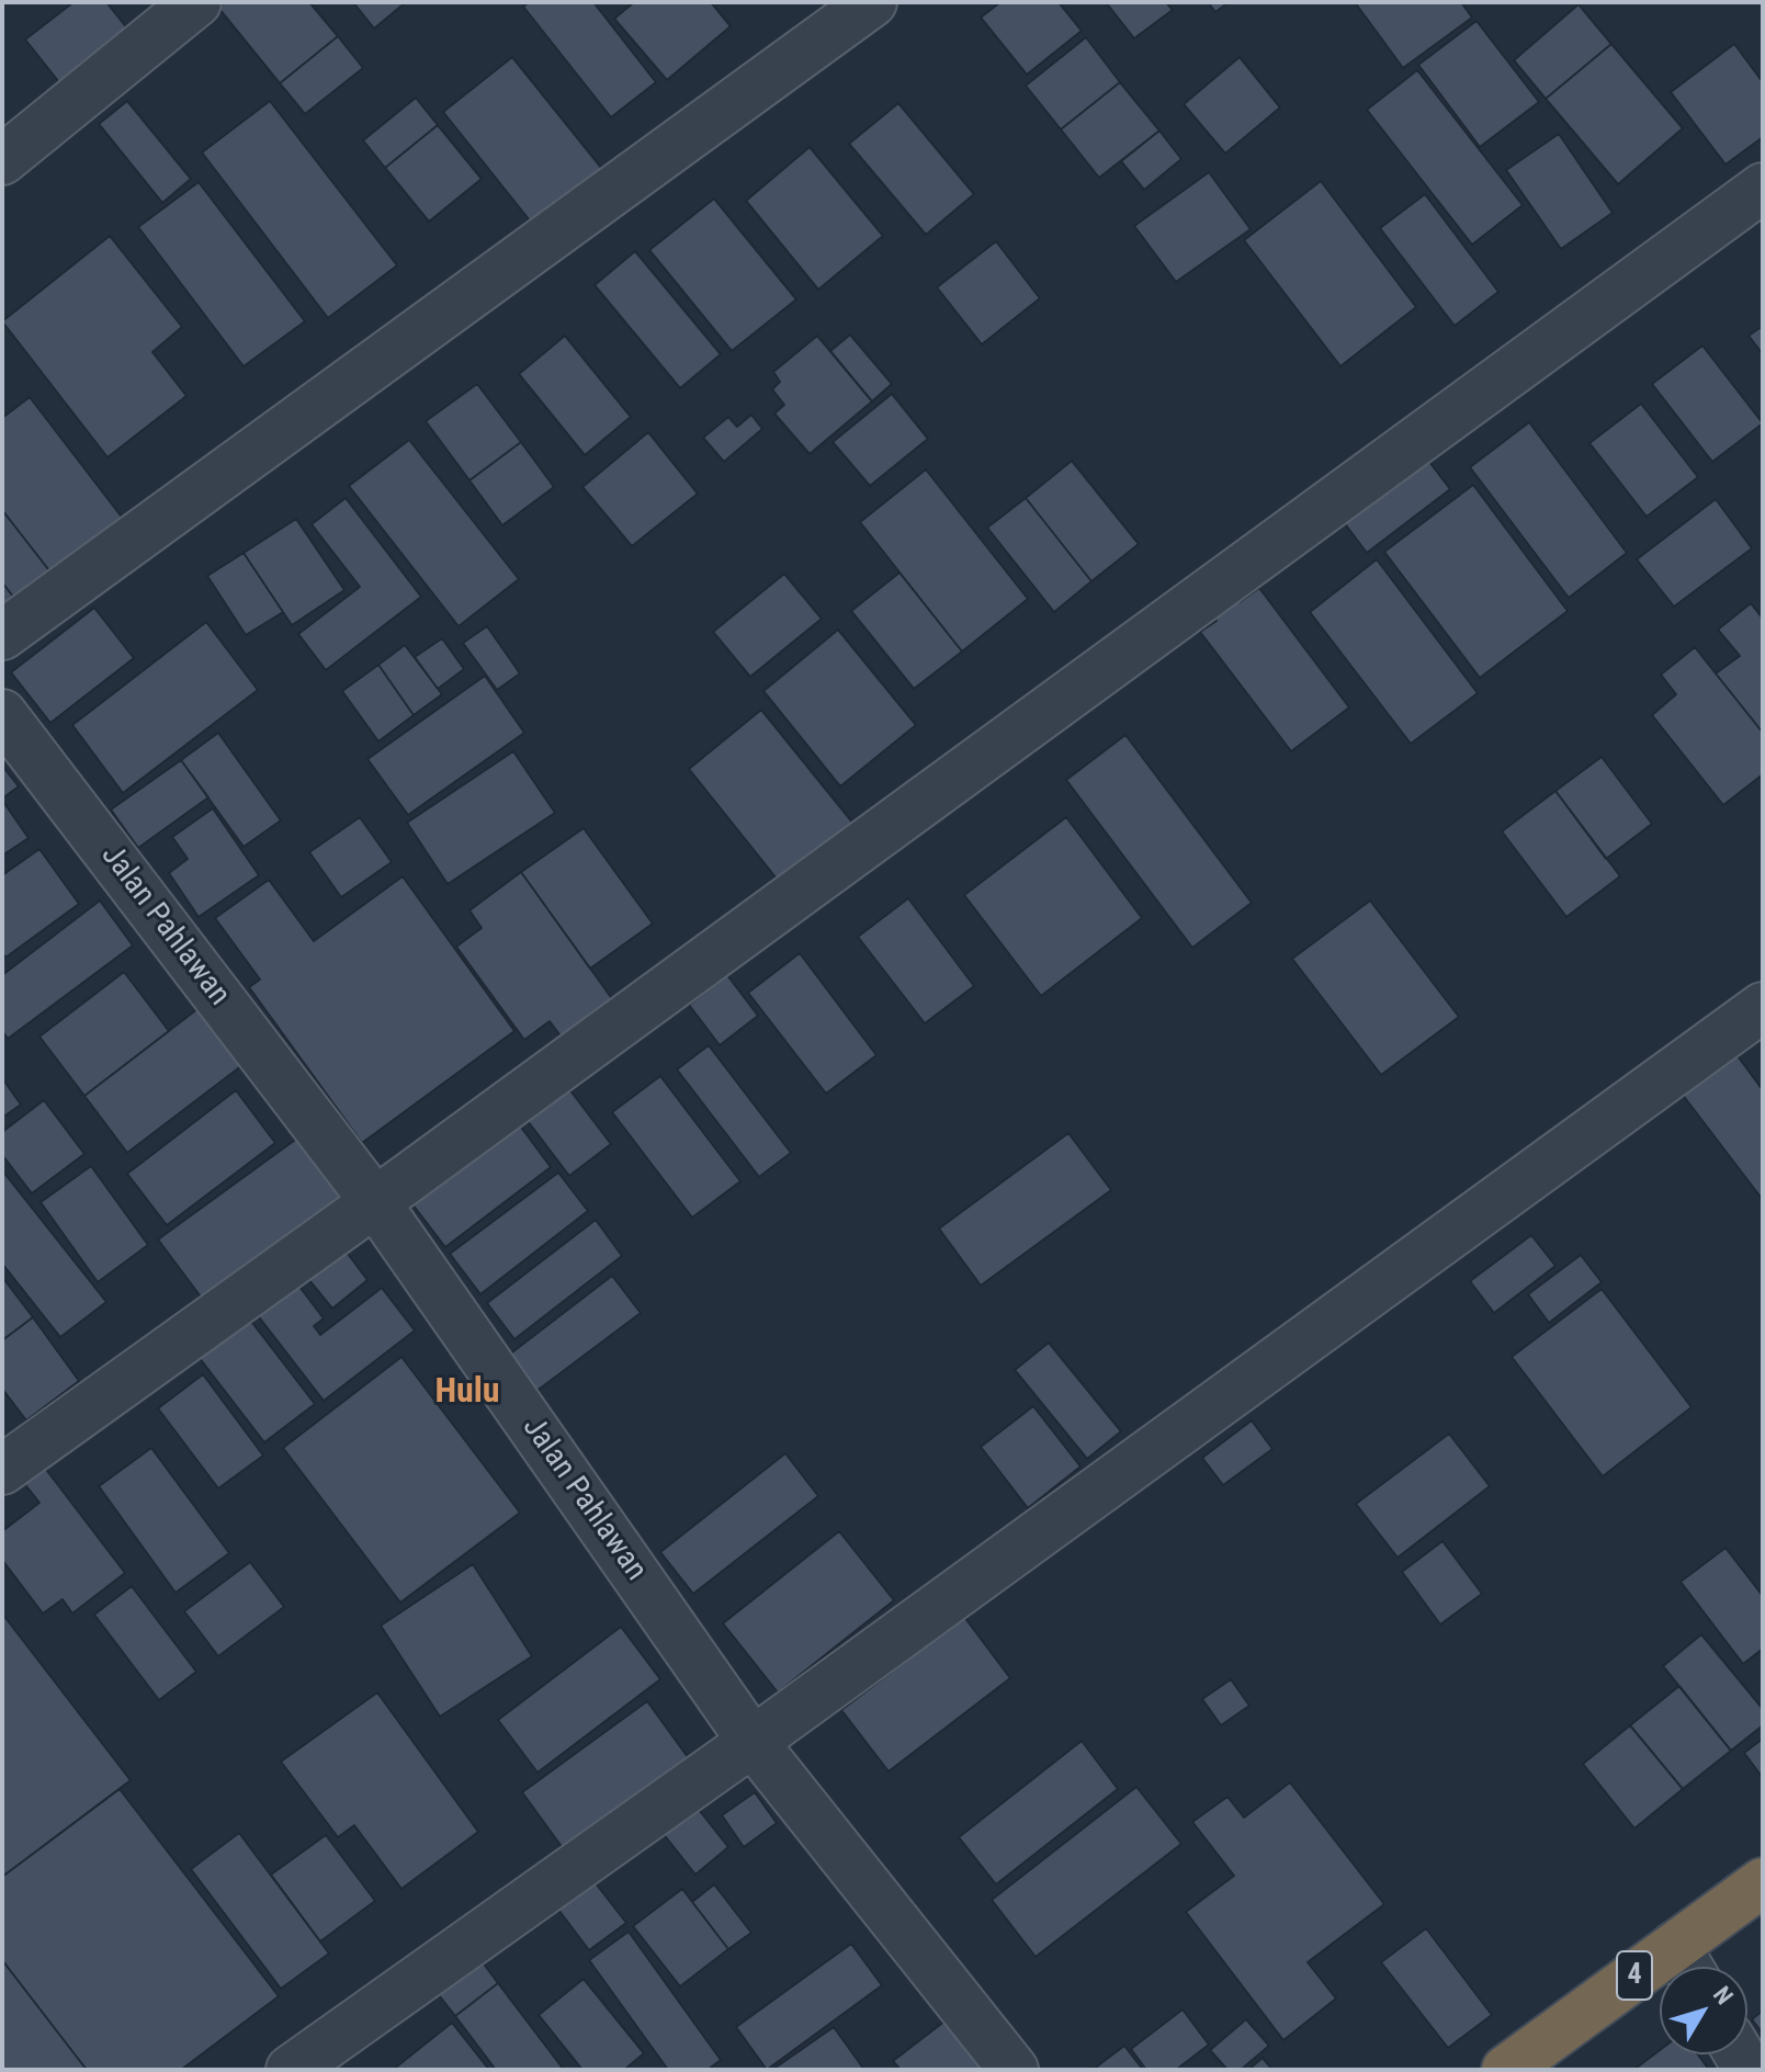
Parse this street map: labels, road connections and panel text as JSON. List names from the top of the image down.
{
  "streets": {
    "highway": ["4"],
    "street": ["Jalan Pahlawan"]
  },
  "districts": ["Hulu"],
  "north": "top right"
}
